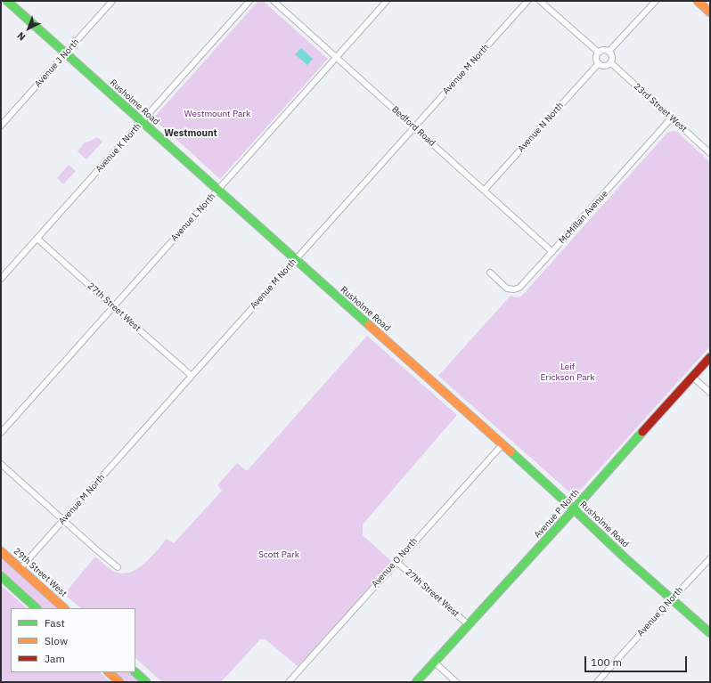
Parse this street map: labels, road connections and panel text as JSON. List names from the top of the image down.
{
  "streets": {
    "street": [
      "Avenue J North",
      "Avenue M North",
      "Rusholme Road",
      "23rd Street West",
      "Bedford Road",
      "Avenue N North",
      "Avenue K North",
      "Avenue L North",
      "McMillan Avenue",
      "27th Street West",
      "Avenue P North",
      "Avenue O North",
      "29th Street West",
      "Avenue Q North"
    ]
  },
  "crossings": [
    ["Avenue J North", "Rusholme Road"],
    ["Avenue M North", "Rusholme Road"],
    ["Avenue M North", "Bedford Road"],
    ["Avenue M North", "27th Street West"],
    ["Avenue M North", "29th Street West"],
    ["Rusholme Road", "Avenue K North"],
    ["Rusholme Road", "Avenue L North"],
    ["Rusholme Road", "Avenue P North"],
    ["Rusholme Road", "Avenue O North"],
    ["Rusholme Road", "Avenue Q North"],
    ["23rd Street West", "Avenue N North"],
    ["23rd Street West", "McMillan Avenue"],
    ["Bedford Road", "Avenue N North"],
    ["Bedford Road", "Avenue L North"],
    ["Bedford Road", "McMillan Avenue"],
    ["Avenue K North", "27th Street West"],
    ["Avenue L North", "27th Street West"],
    ["27th Street West", "Avenue P North"],
    ["27th Street West", "Avenue O North"]
  ],
  "districts": ["Westmount"],
  "parks": ["Westmount Park", "Leif Erickson Park", "Scott Park"],
  "legend": ["Fast", "Slow", "Jam"],
  "scale_bar": "100 m",
  "north": "bottom left"
}
